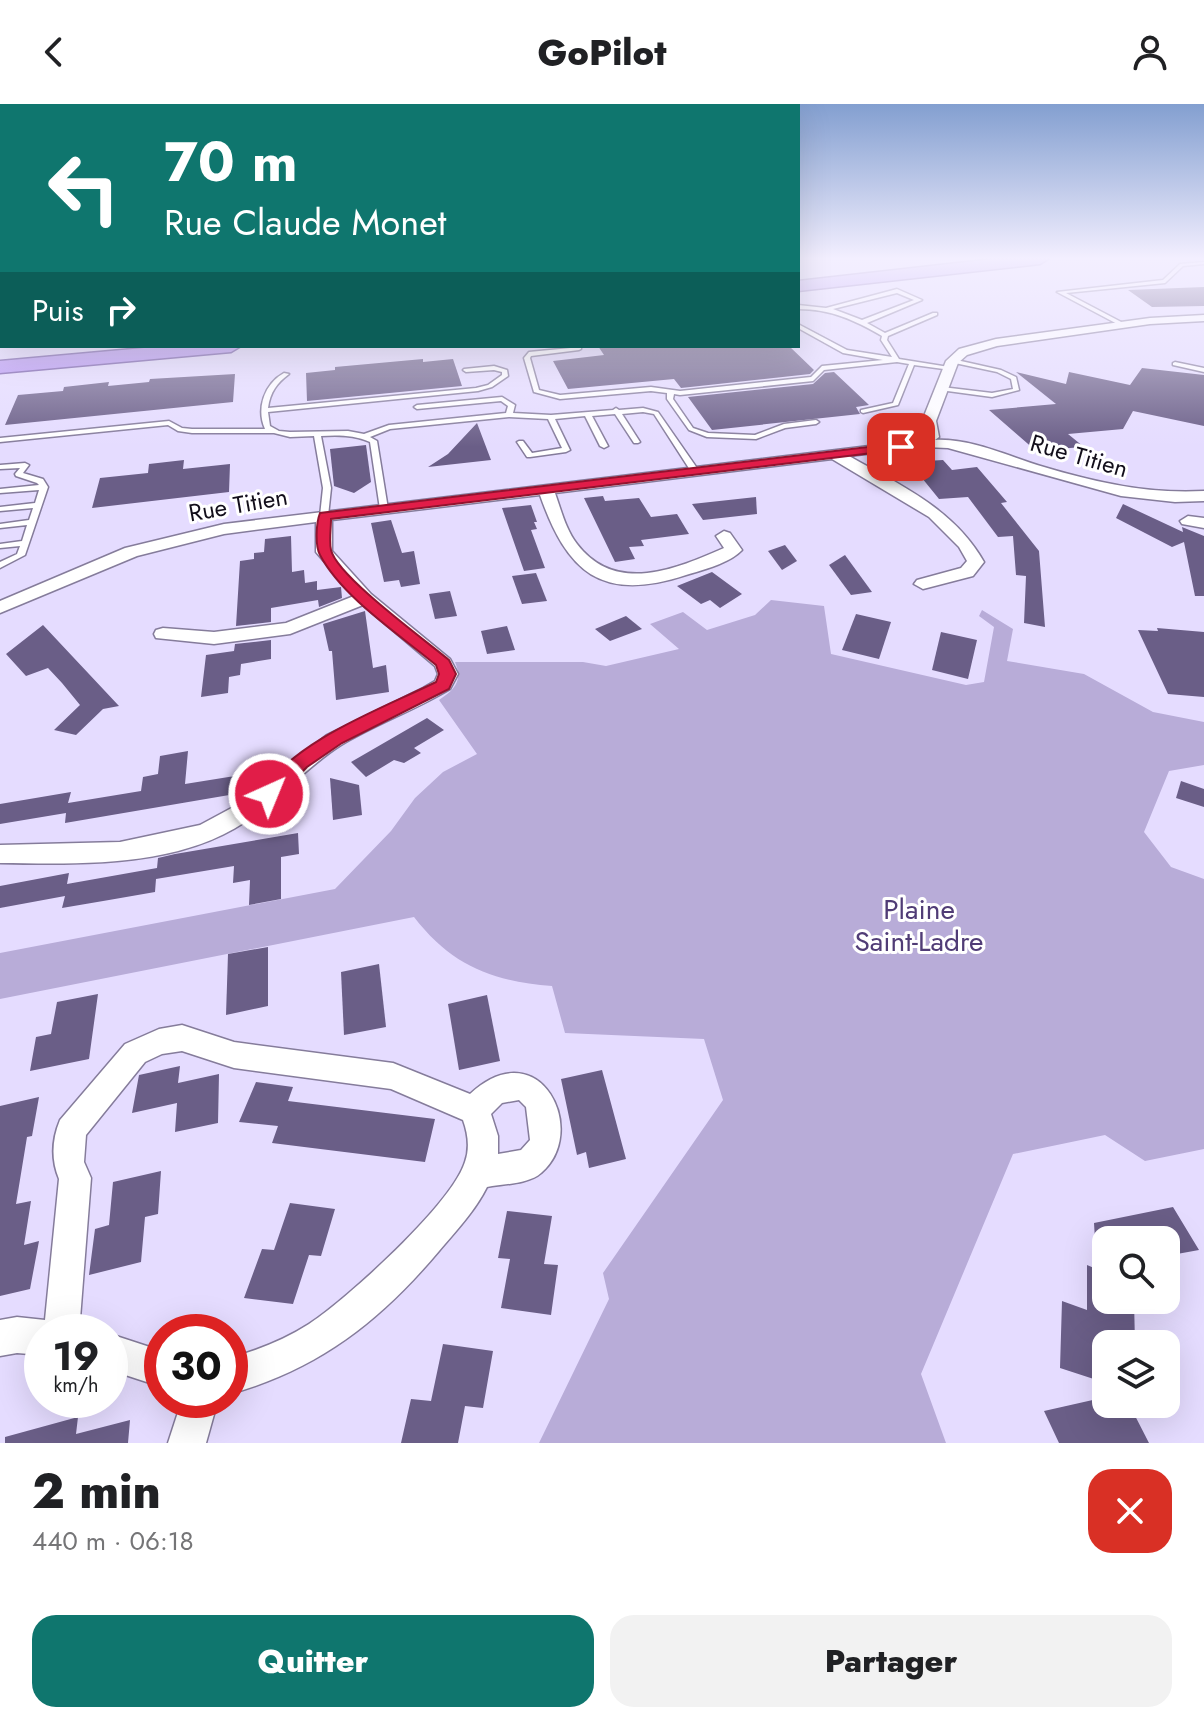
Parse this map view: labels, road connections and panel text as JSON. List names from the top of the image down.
{
  "streets": {
    "street": ["Rue Titien"]
  },
  "parks": ["Plaine Saint-Ladre"],
  "page": {
    "header": "GoPilot",
    "turn": ["70 m", "Rue Claude Monet"],
    "then": "Puis",
    "speed": "19 km/h",
    "limit": "30",
    "heading": ["2 min", "440 m · 06:18"],
    "buttons": ["Quitter", "Partager"]
  }
}
